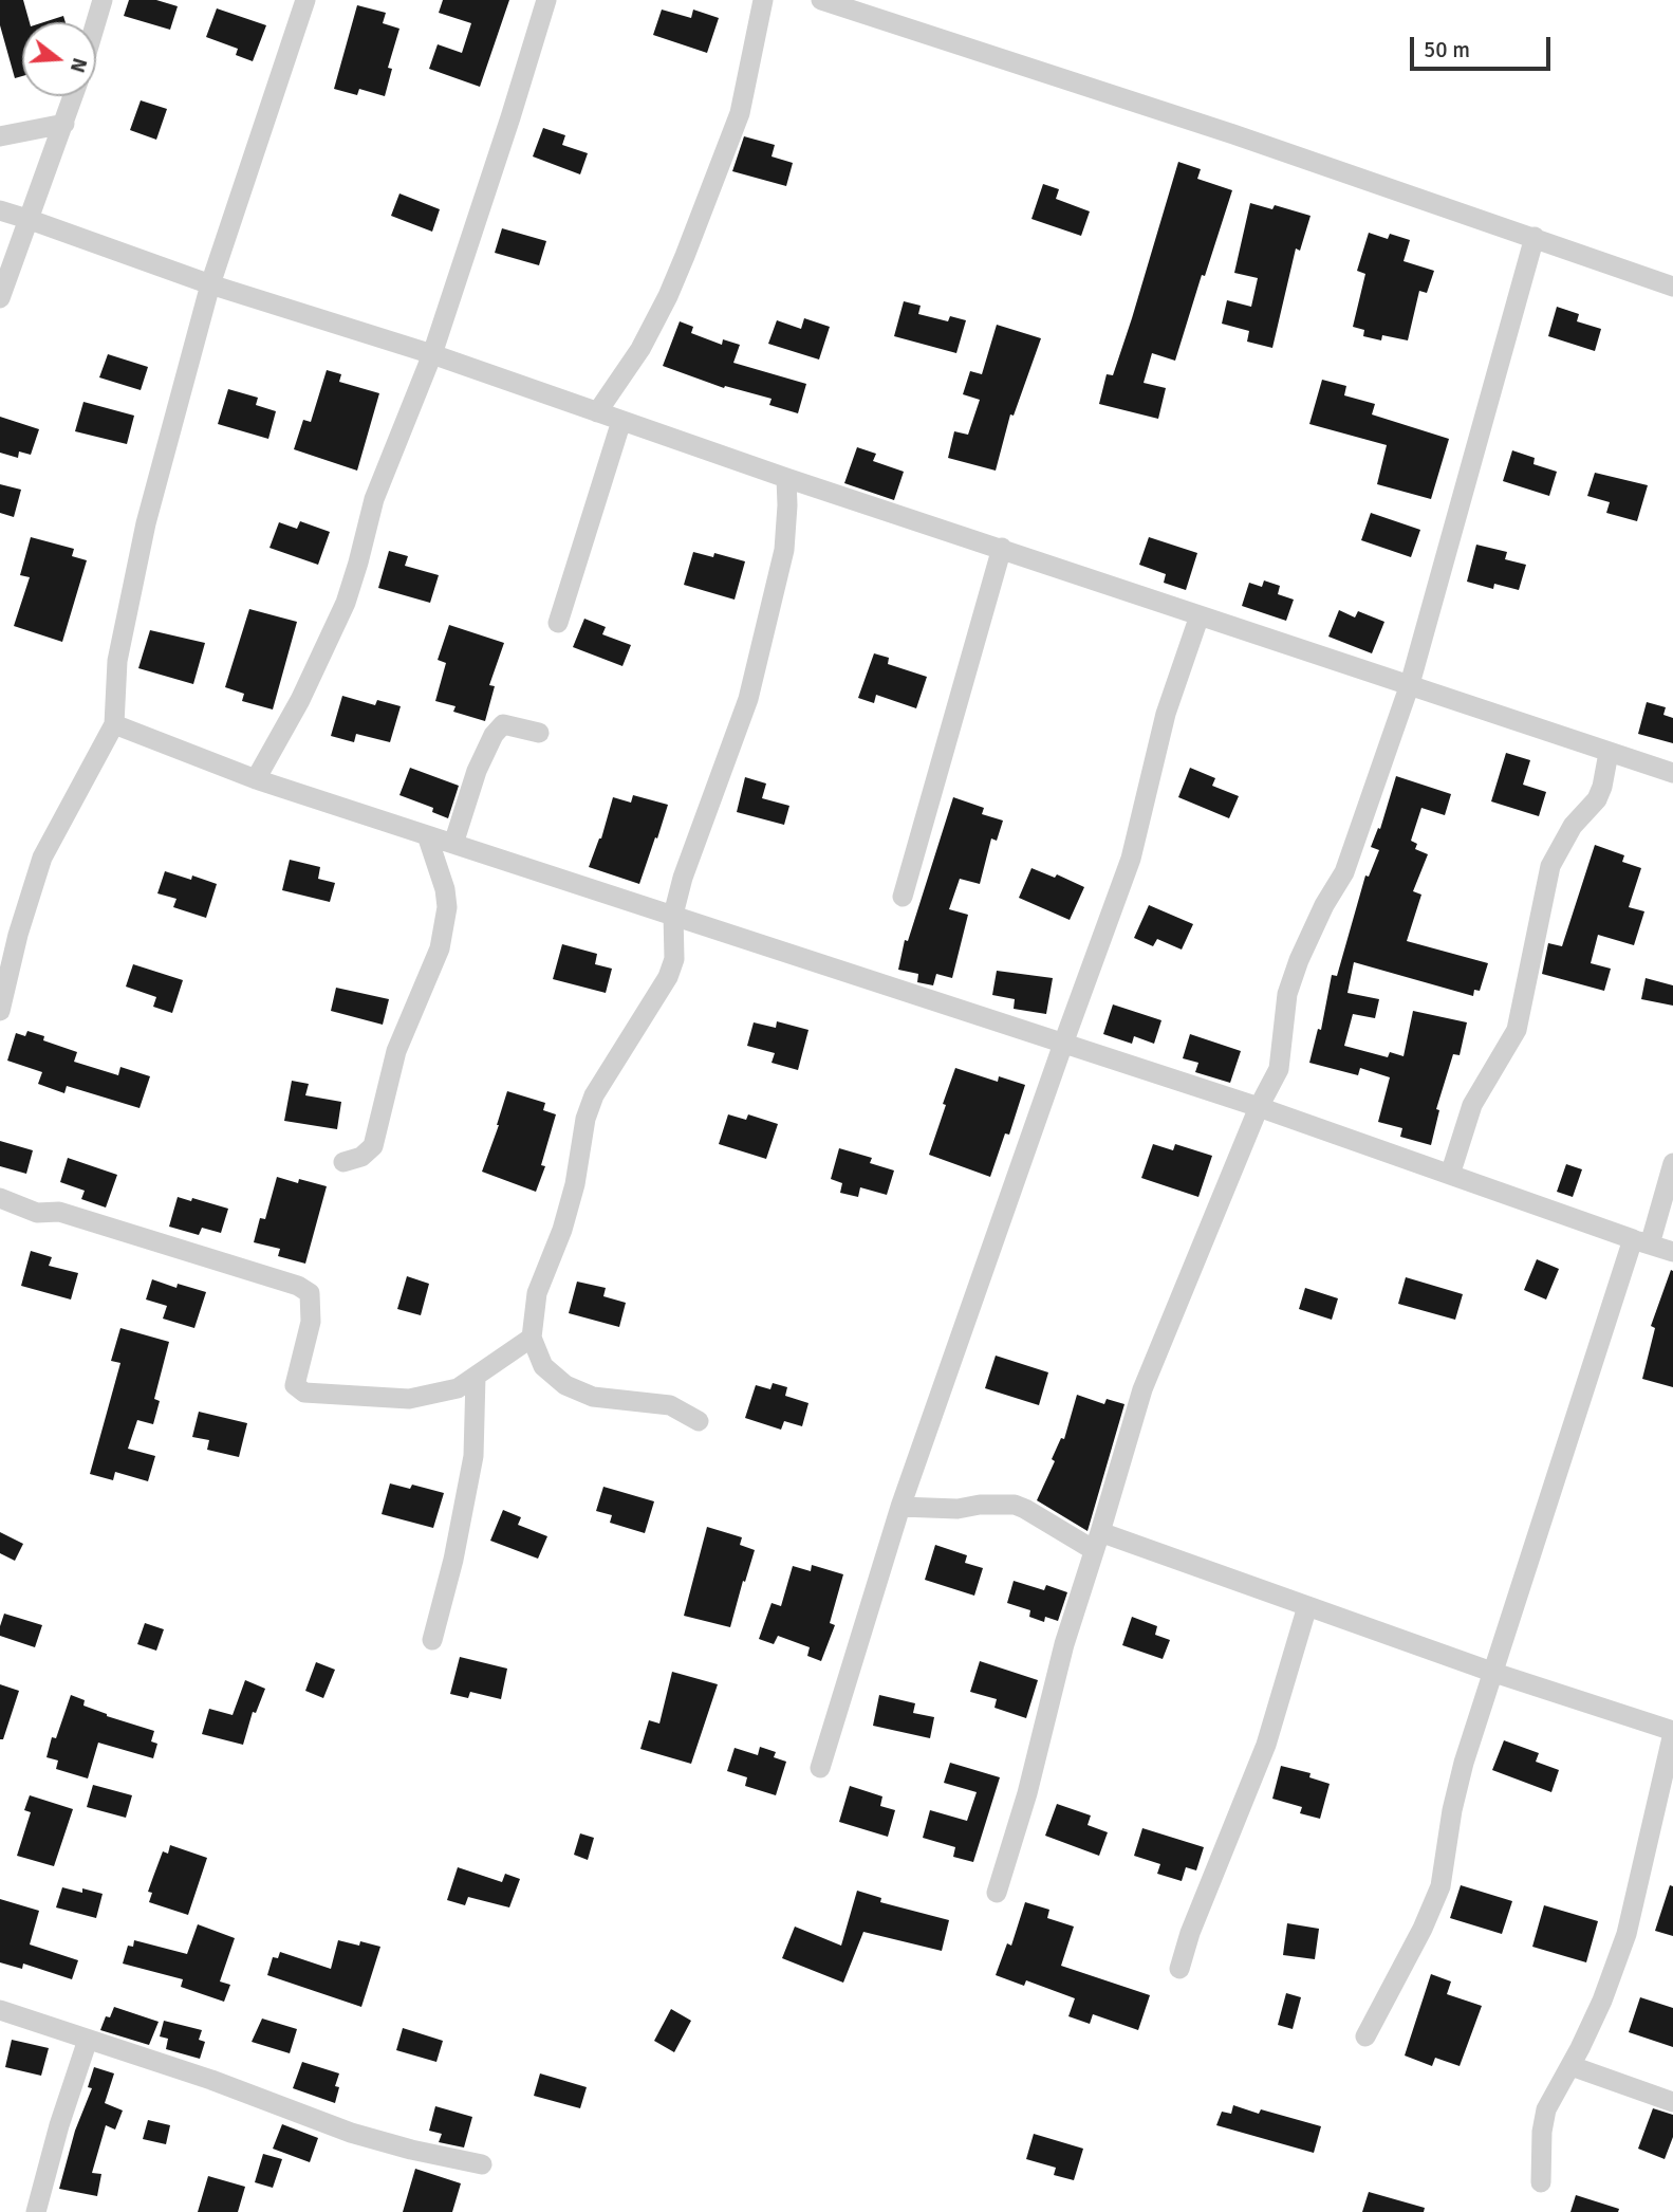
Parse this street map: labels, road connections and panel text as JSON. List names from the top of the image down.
{
  "scale_bar": "50 m",
  "north": "right"
}
